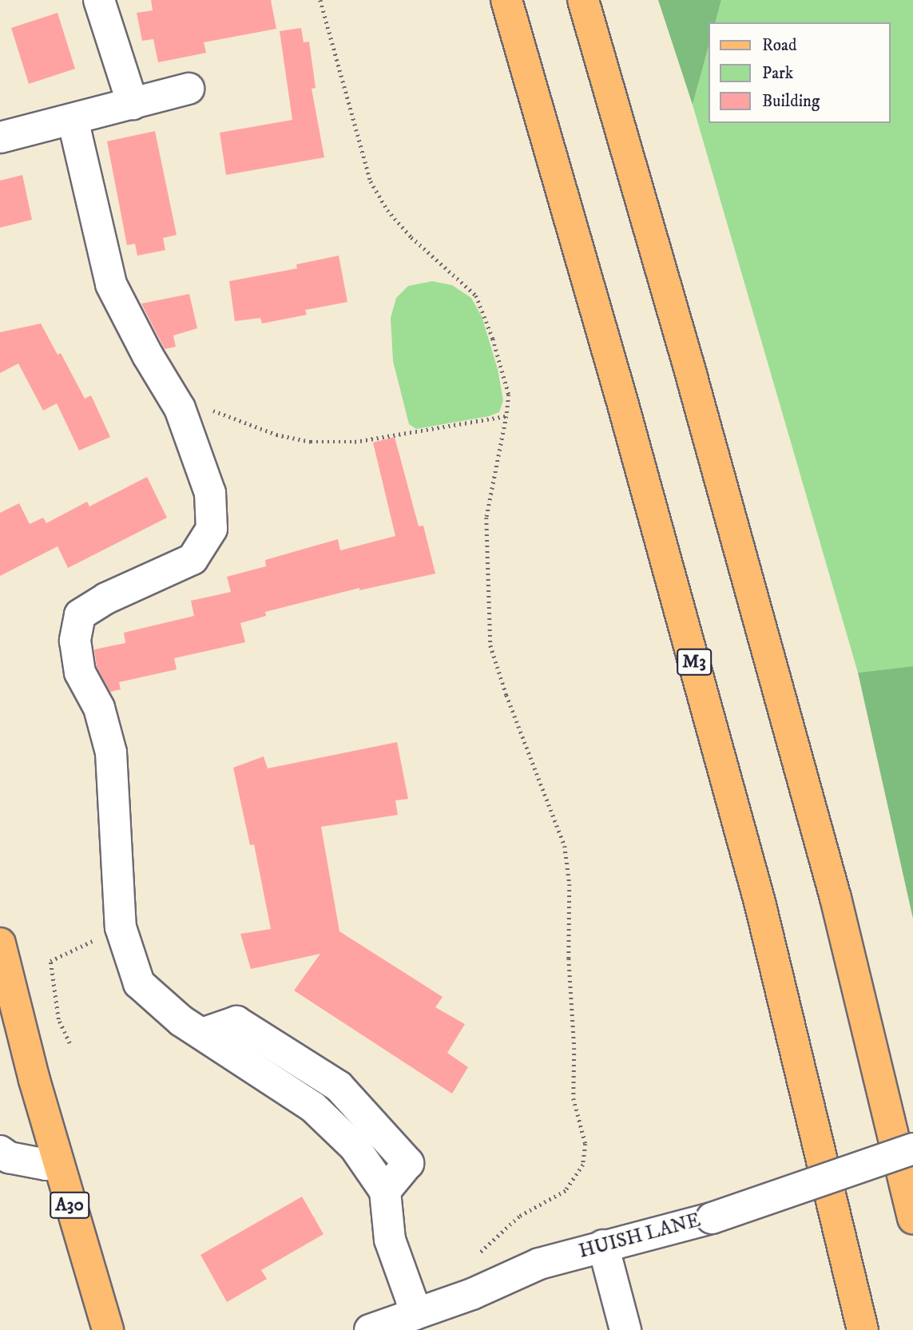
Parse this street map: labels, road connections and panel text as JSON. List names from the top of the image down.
{
  "streets": {
    "main road": ["M3", "A30"],
    "street": ["HUISH LANE"]
  },
  "legend": ["Road", "Park", "Building"]
}
